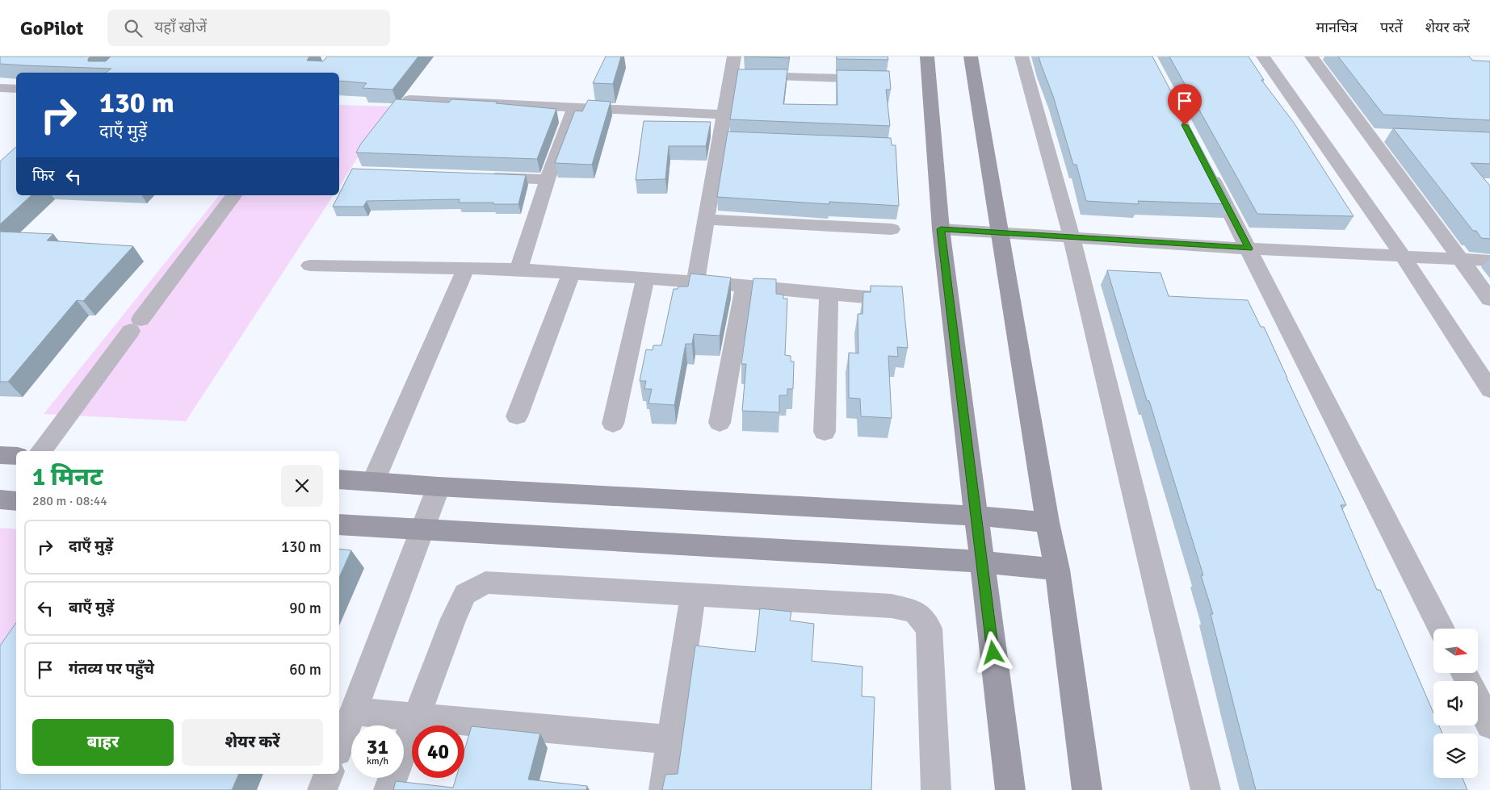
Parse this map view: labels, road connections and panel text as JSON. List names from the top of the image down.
{
  "north": "right",
  "page": {
    "header": "GoPilot",
    "search": "यहाँ खोजें",
    "nav": ["मानचित्र", "परतें", "शेयर करें"],
    "turn": ["130 m", "दाएँ मुड़ें"],
    "then": "फिर",
    "heading": ["1 मिनट", "280 m · 08:44"],
    "list": [
      {
        "name": "दाएँ मुड़ें",
        "value": "130 m"
      },
      {
        "name": "बाएँ मुड़ें",
        "value": "90 m"
      },
      {
        "name": "गंतव्य पर पहुँचे",
        "value": "60 m"
      }
    ],
    "buttons": ["बाहर", "शेयर करें"],
    "speed": "31 km/h",
    "limit": "40"
  }
}
